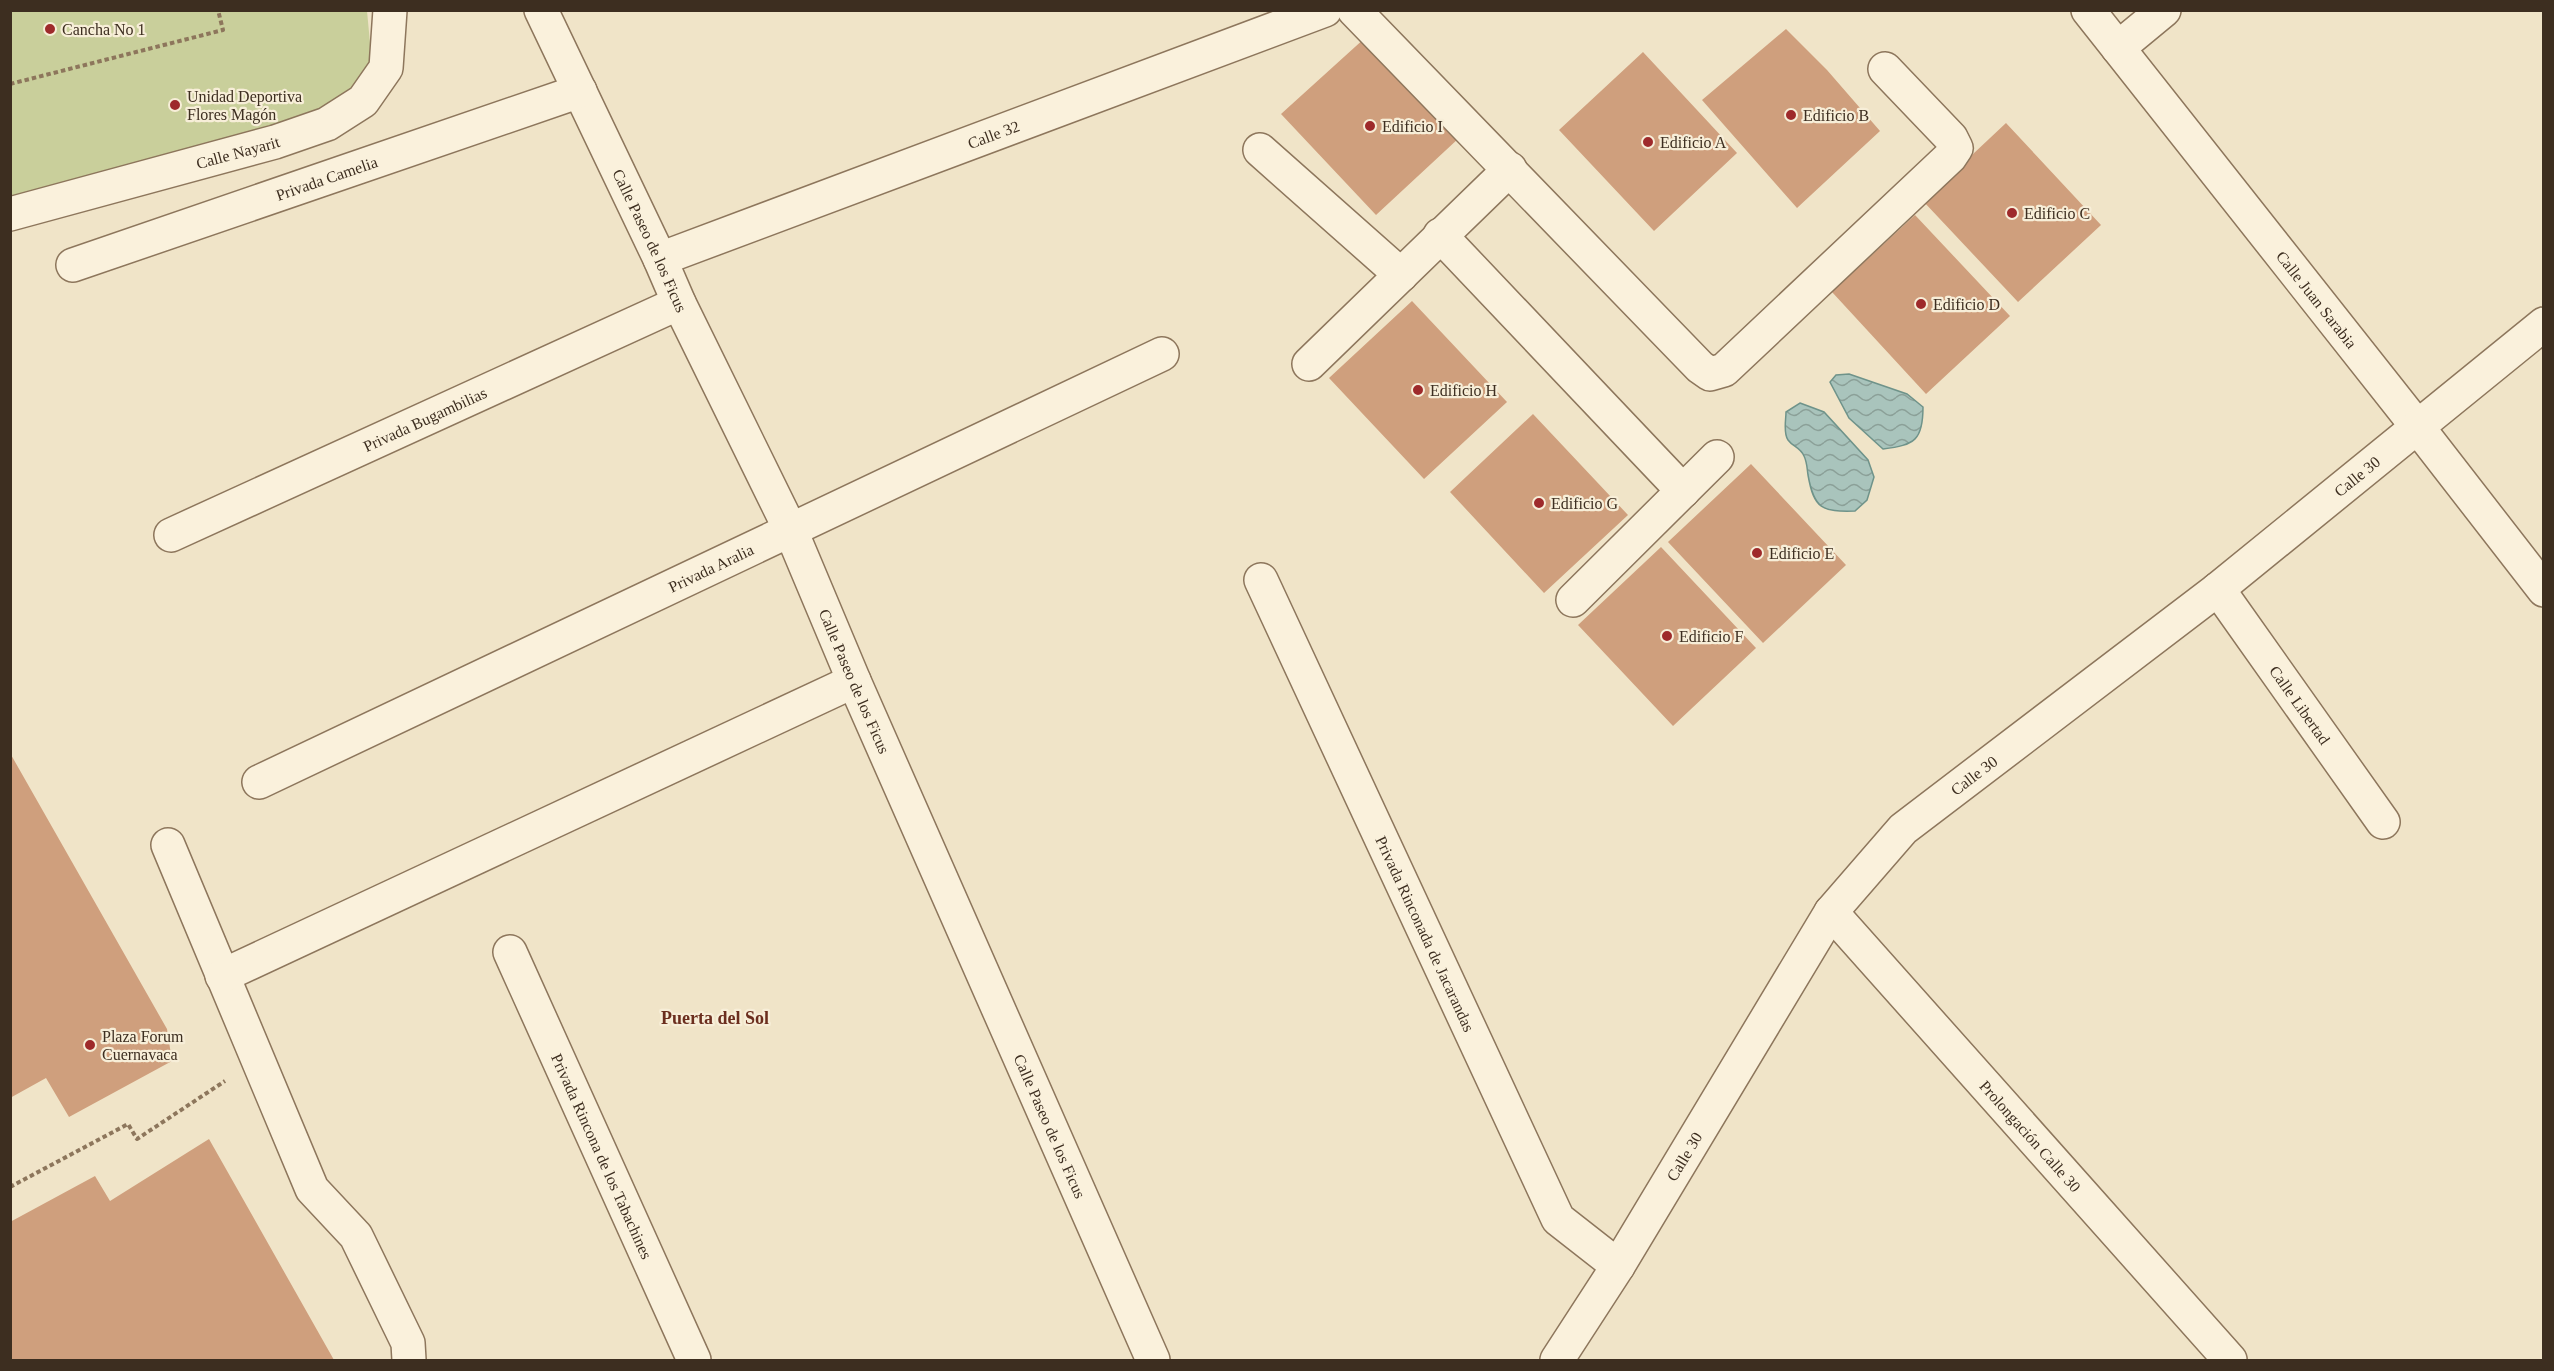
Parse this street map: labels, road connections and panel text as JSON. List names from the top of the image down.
{
  "streets": {
    "street": [
      "Calle 32",
      "Calle Nayarit",
      "Privada Camelia",
      "Calle Paseo de los Ficus",
      "Calle Juan Sarabia",
      "Privada Bugambilias",
      "Calle 30",
      "Privada Aralia",
      "Calle Libertad",
      "Privada Rinconada de Jacarandas",
      "Prolongación Calle 30",
      "Privada Rincona de los Tabachines"
    ]
  },
  "crossings": [
    ["Calle 32", "Calle Paseo de los Ficus"],
    ["Privada Camelia", "Calle Paseo de los Ficus"],
    ["Calle Paseo de los Ficus", "Privada Bugambilias"],
    ["Calle Paseo de los Ficus", "Privada Aralia"],
    ["Calle Juan Sarabia", "Calle 30"],
    ["Calle 30", "Calle Libertad"],
    ["Calle 30", "Privada Rinconada de Jacarandas"],
    ["Calle 30", "Prolongación Calle 30"]
  ],
  "districts": ["Puerta del Sol"],
  "places": [
    "Cancha No 1",
    "Unidad Deportiva Flores Magón",
    "Edificio B",
    "Edificio I",
    "Edificio A",
    "Edificio C",
    "Edificio D",
    "Edificio H",
    "Edificio G",
    "Edificio E",
    "Edificio F",
    "Plaza Forum Cuernavaca"
  ]
}
